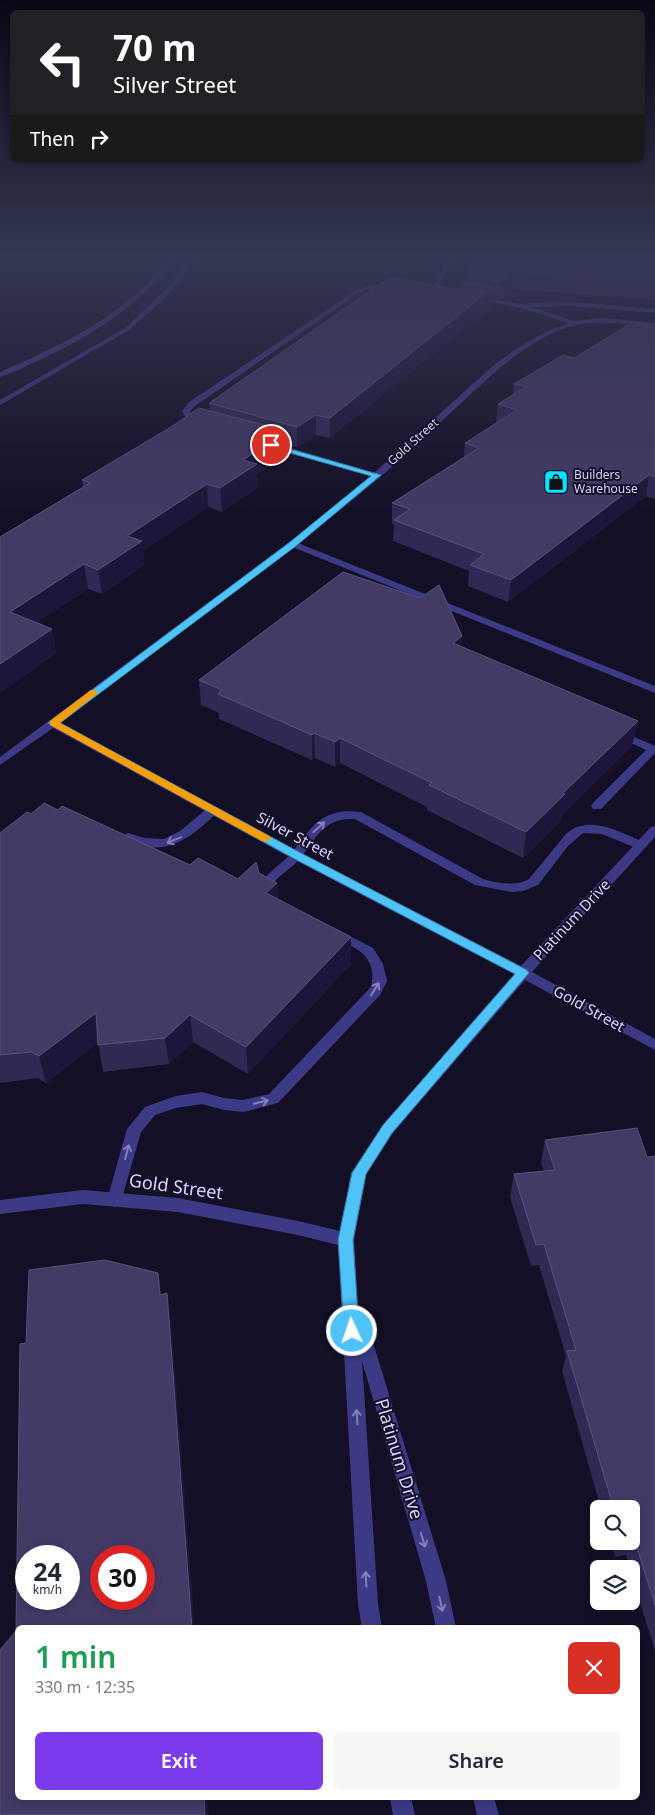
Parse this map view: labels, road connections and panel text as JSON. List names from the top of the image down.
{
  "streets": {
    "street": ["Gold Street", "Silver Street", "Platinum Drive"]
  },
  "crossings": [
    ["Gold Street", "Silver Street"],
    ["Gold Street", "Platinum Drive"],
    ["Silver Street", "Platinum Drive"]
  ],
  "places": {
    "shop": ["Builders Warehouse"]
  },
  "page": {
    "turn": ["70 m", "Silver Street"],
    "then": "Then",
    "speed": "24 km/h",
    "limit": "30",
    "heading": ["1 min", "330 m · 12:35"],
    "buttons": ["Exit", "Share"]
  }
}
